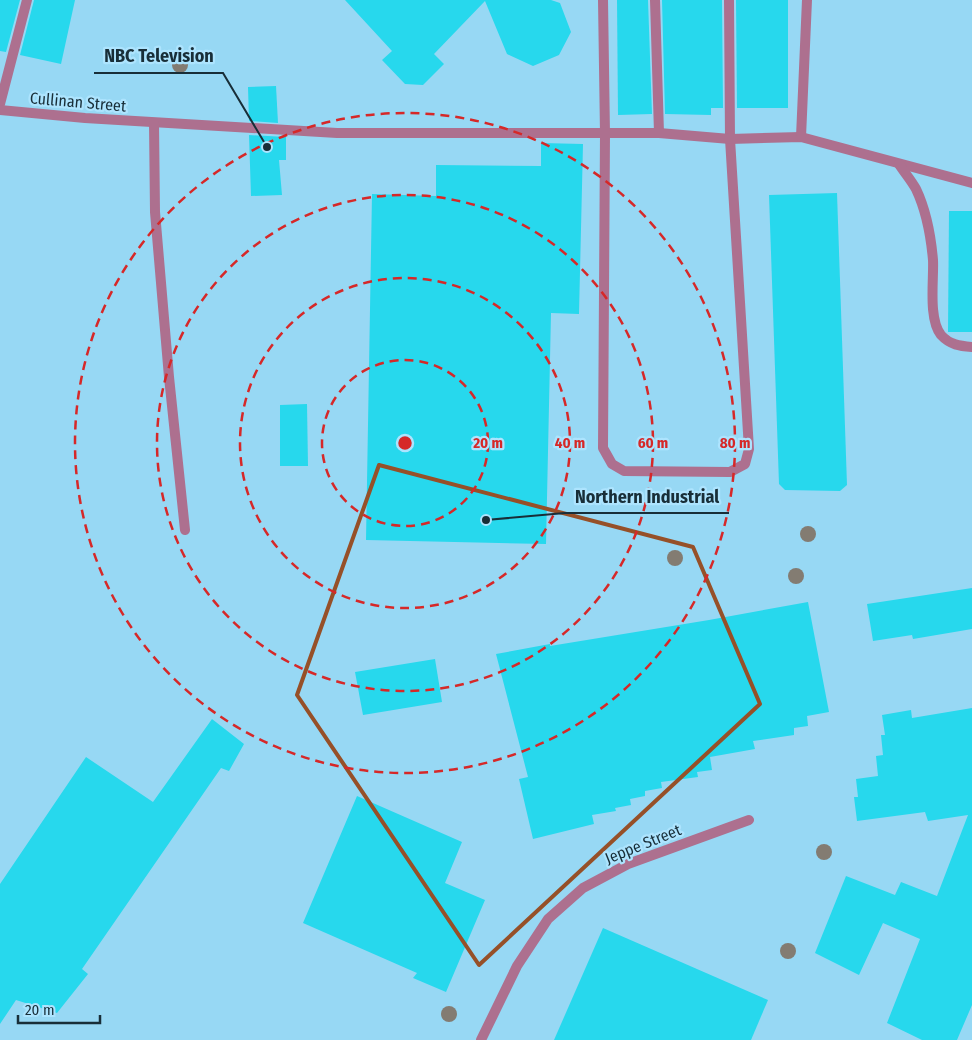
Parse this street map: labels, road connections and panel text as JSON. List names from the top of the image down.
{
  "streets": {
    "lane": ["Cullinan Street", "Jeppe Street"]
  },
  "places": ["NBC Television", "Northern Industrial"],
  "scale_bar": "20 m",
  "rings": [
    "20 m",
    "40 m",
    "60 m",
    "80 m"
  ]
}
